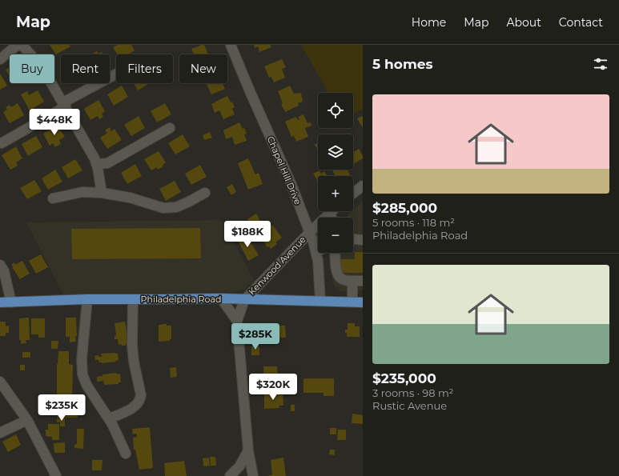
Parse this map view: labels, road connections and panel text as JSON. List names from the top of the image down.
{
  "streets": {
    "main road": ["Philadelphia Road"],
    "street": ["Chapel Hill Drive", "Kenwood Avenue"]
  },
  "crossings": [
    ["Chapel Hill Drive", "Kenwood Avenue"],
    ["Chapel Hill Drive", "Philadelphia Road"],
    ["Kenwood Avenue", "Philadelphia Road"]
  ],
  "page": {
    "header": "Map",
    "nav": [
      "Home",
      "Map",
      "About",
      "Contact"
    ],
    "heading": "5 homes",
    "chip": [
      "Buy",
      "Rent",
      "Filters",
      "New"
    ],
    "list": [
      {
        "name": "$285,000",
        "note": "5 rooms · 118 m² · Philadelphia Road"
      },
      {
        "name": "$235,000",
        "note": "3 rooms · 98 m² · Rustic Avenue"
      }
    ],
    "map_buttons": ["+", "−"],
    "price": [
      "$448K",
      "$188K",
      "$285K",
      "$320K",
      "$235K"
    ]
  }
}
